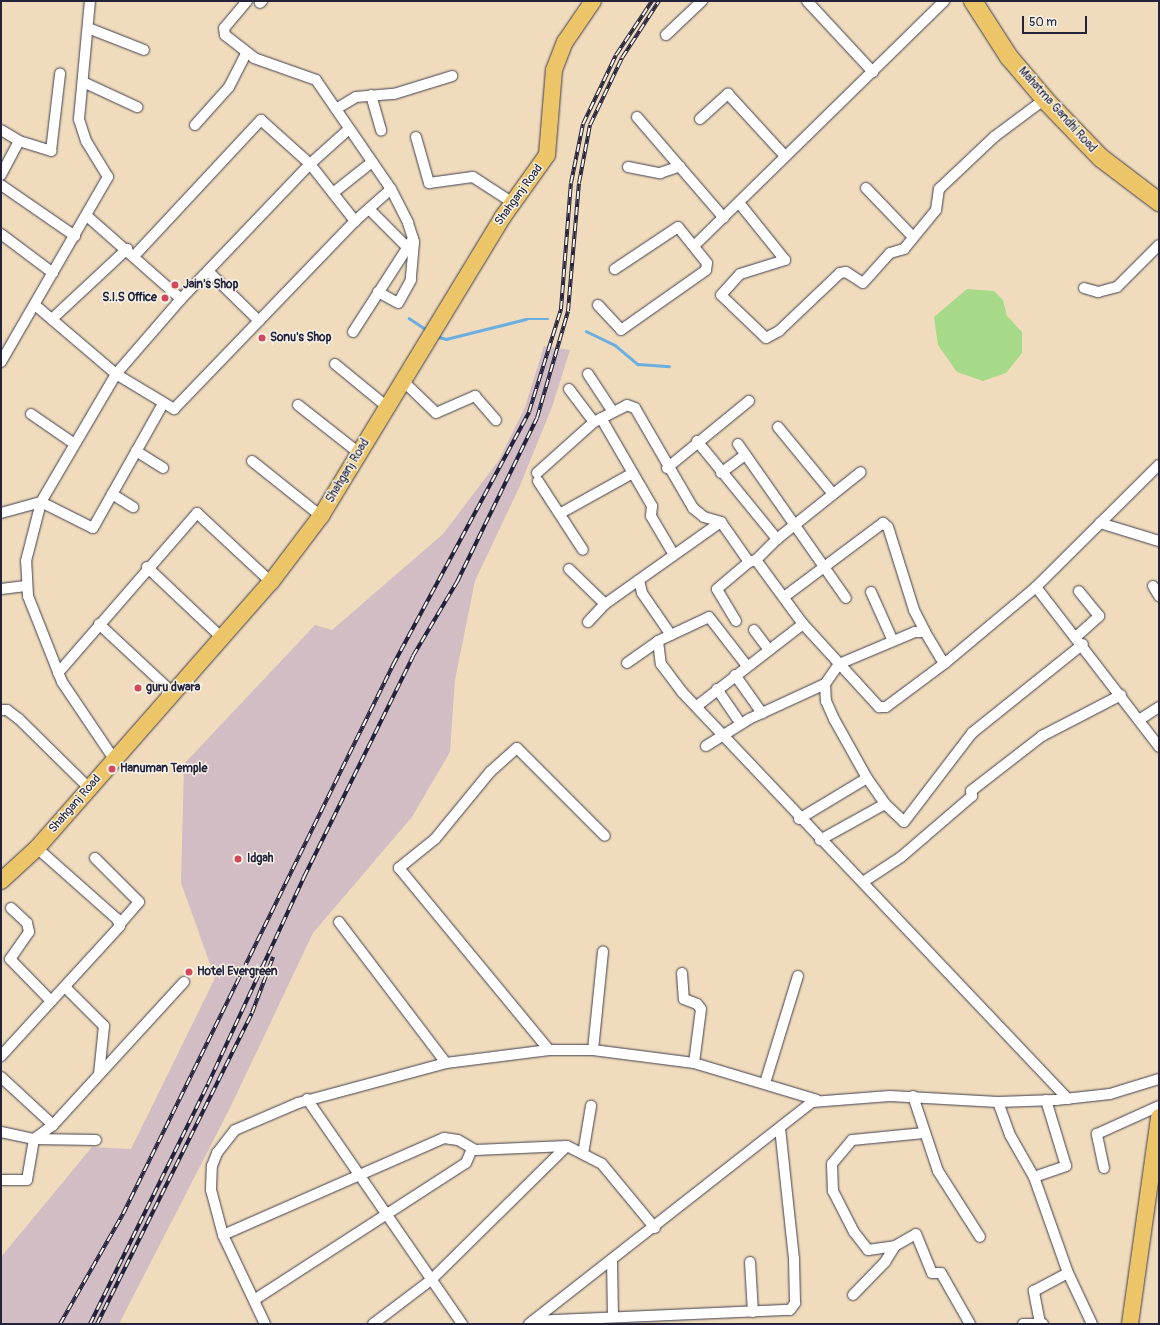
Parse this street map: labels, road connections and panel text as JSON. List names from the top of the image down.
{
  "streets": {
    "highway": ["Mahatma Gandhi Road"],
    "main road": ["Shahganj Road"]
  },
  "places": [
    "Jain's Shop",
    "S.I.S Office",
    "Sonu's Shop",
    "guru dwara",
    "Hanuman Temple",
    "Idgah",
    "Hotel Evergreen"
  ],
  "scale_bar": "50 m"
}
